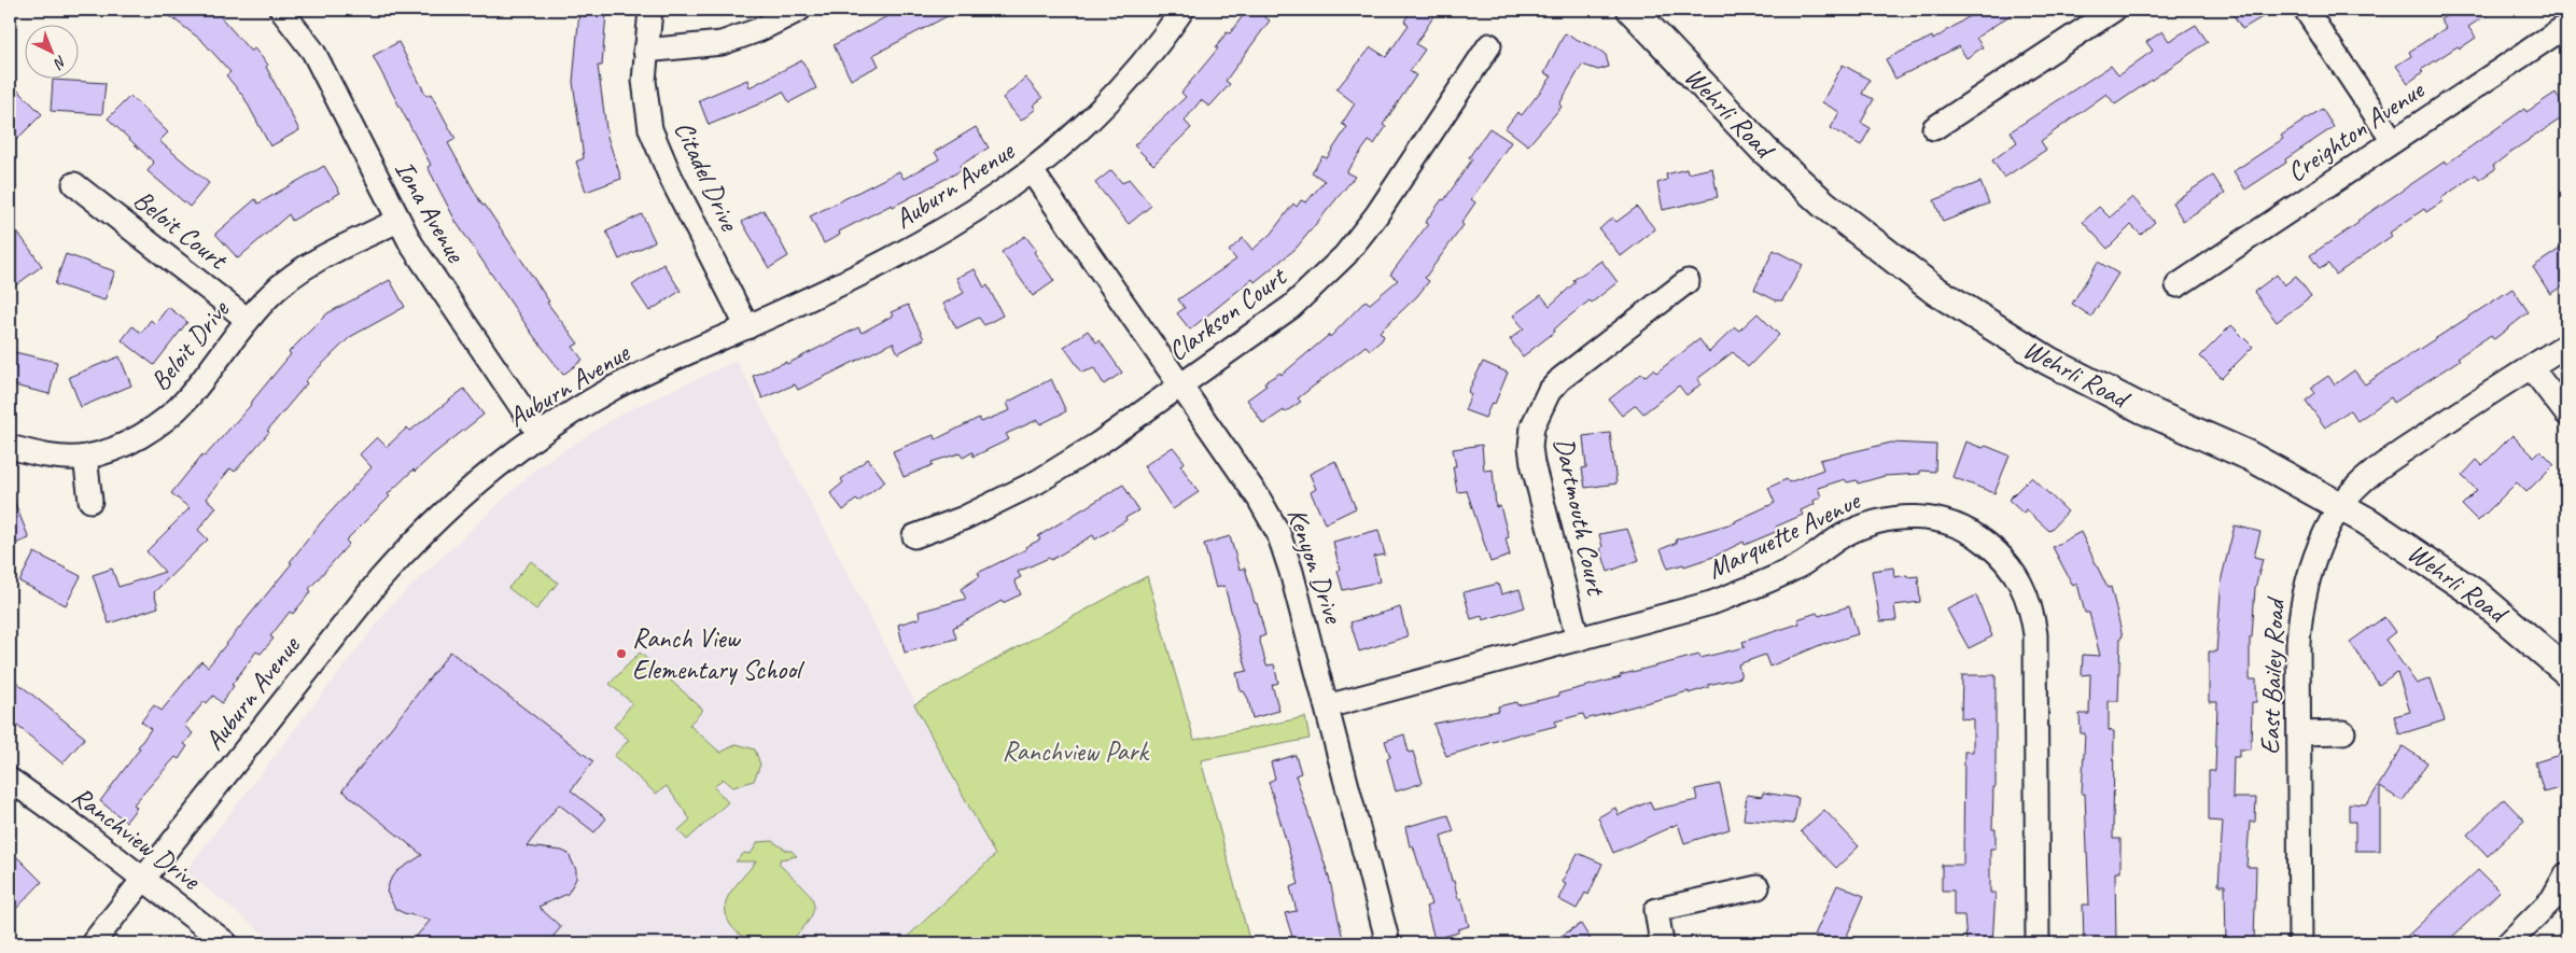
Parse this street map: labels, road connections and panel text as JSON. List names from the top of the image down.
{
  "streets": {
    "street": [
      "Wehrli Road",
      "Creighton Avenue",
      "Citadel Drive",
      "Auburn Avenue",
      "Iona Avenue",
      "Beloit Court",
      "Clarkson Court",
      "Beloit Drive",
      "Dartmouth Court",
      "Marquette Avenue",
      "Kenyon Drive",
      "East Bailey Road",
      "Ranchview Drive"
    ]
  },
  "crossings": [
    ["Wehrli Road", "East Bailey Road"],
    ["Citadel Drive", "Auburn Avenue"],
    ["Auburn Avenue", "Iona Avenue"],
    ["Auburn Avenue", "Kenyon Drive"],
    ["Auburn Avenue", "Ranchview Drive"],
    ["Iona Avenue", "Beloit Drive"],
    ["Beloit Court", "Beloit Drive"],
    ["Clarkson Court", "Kenyon Drive"],
    ["Dartmouth Court", "Marquette Avenue"],
    ["Marquette Avenue", "Kenyon Drive"]
  ],
  "parks": ["Ranchview Park"],
  "places": ["Ranch View Elementary School"],
  "north": "bottom right"
}
